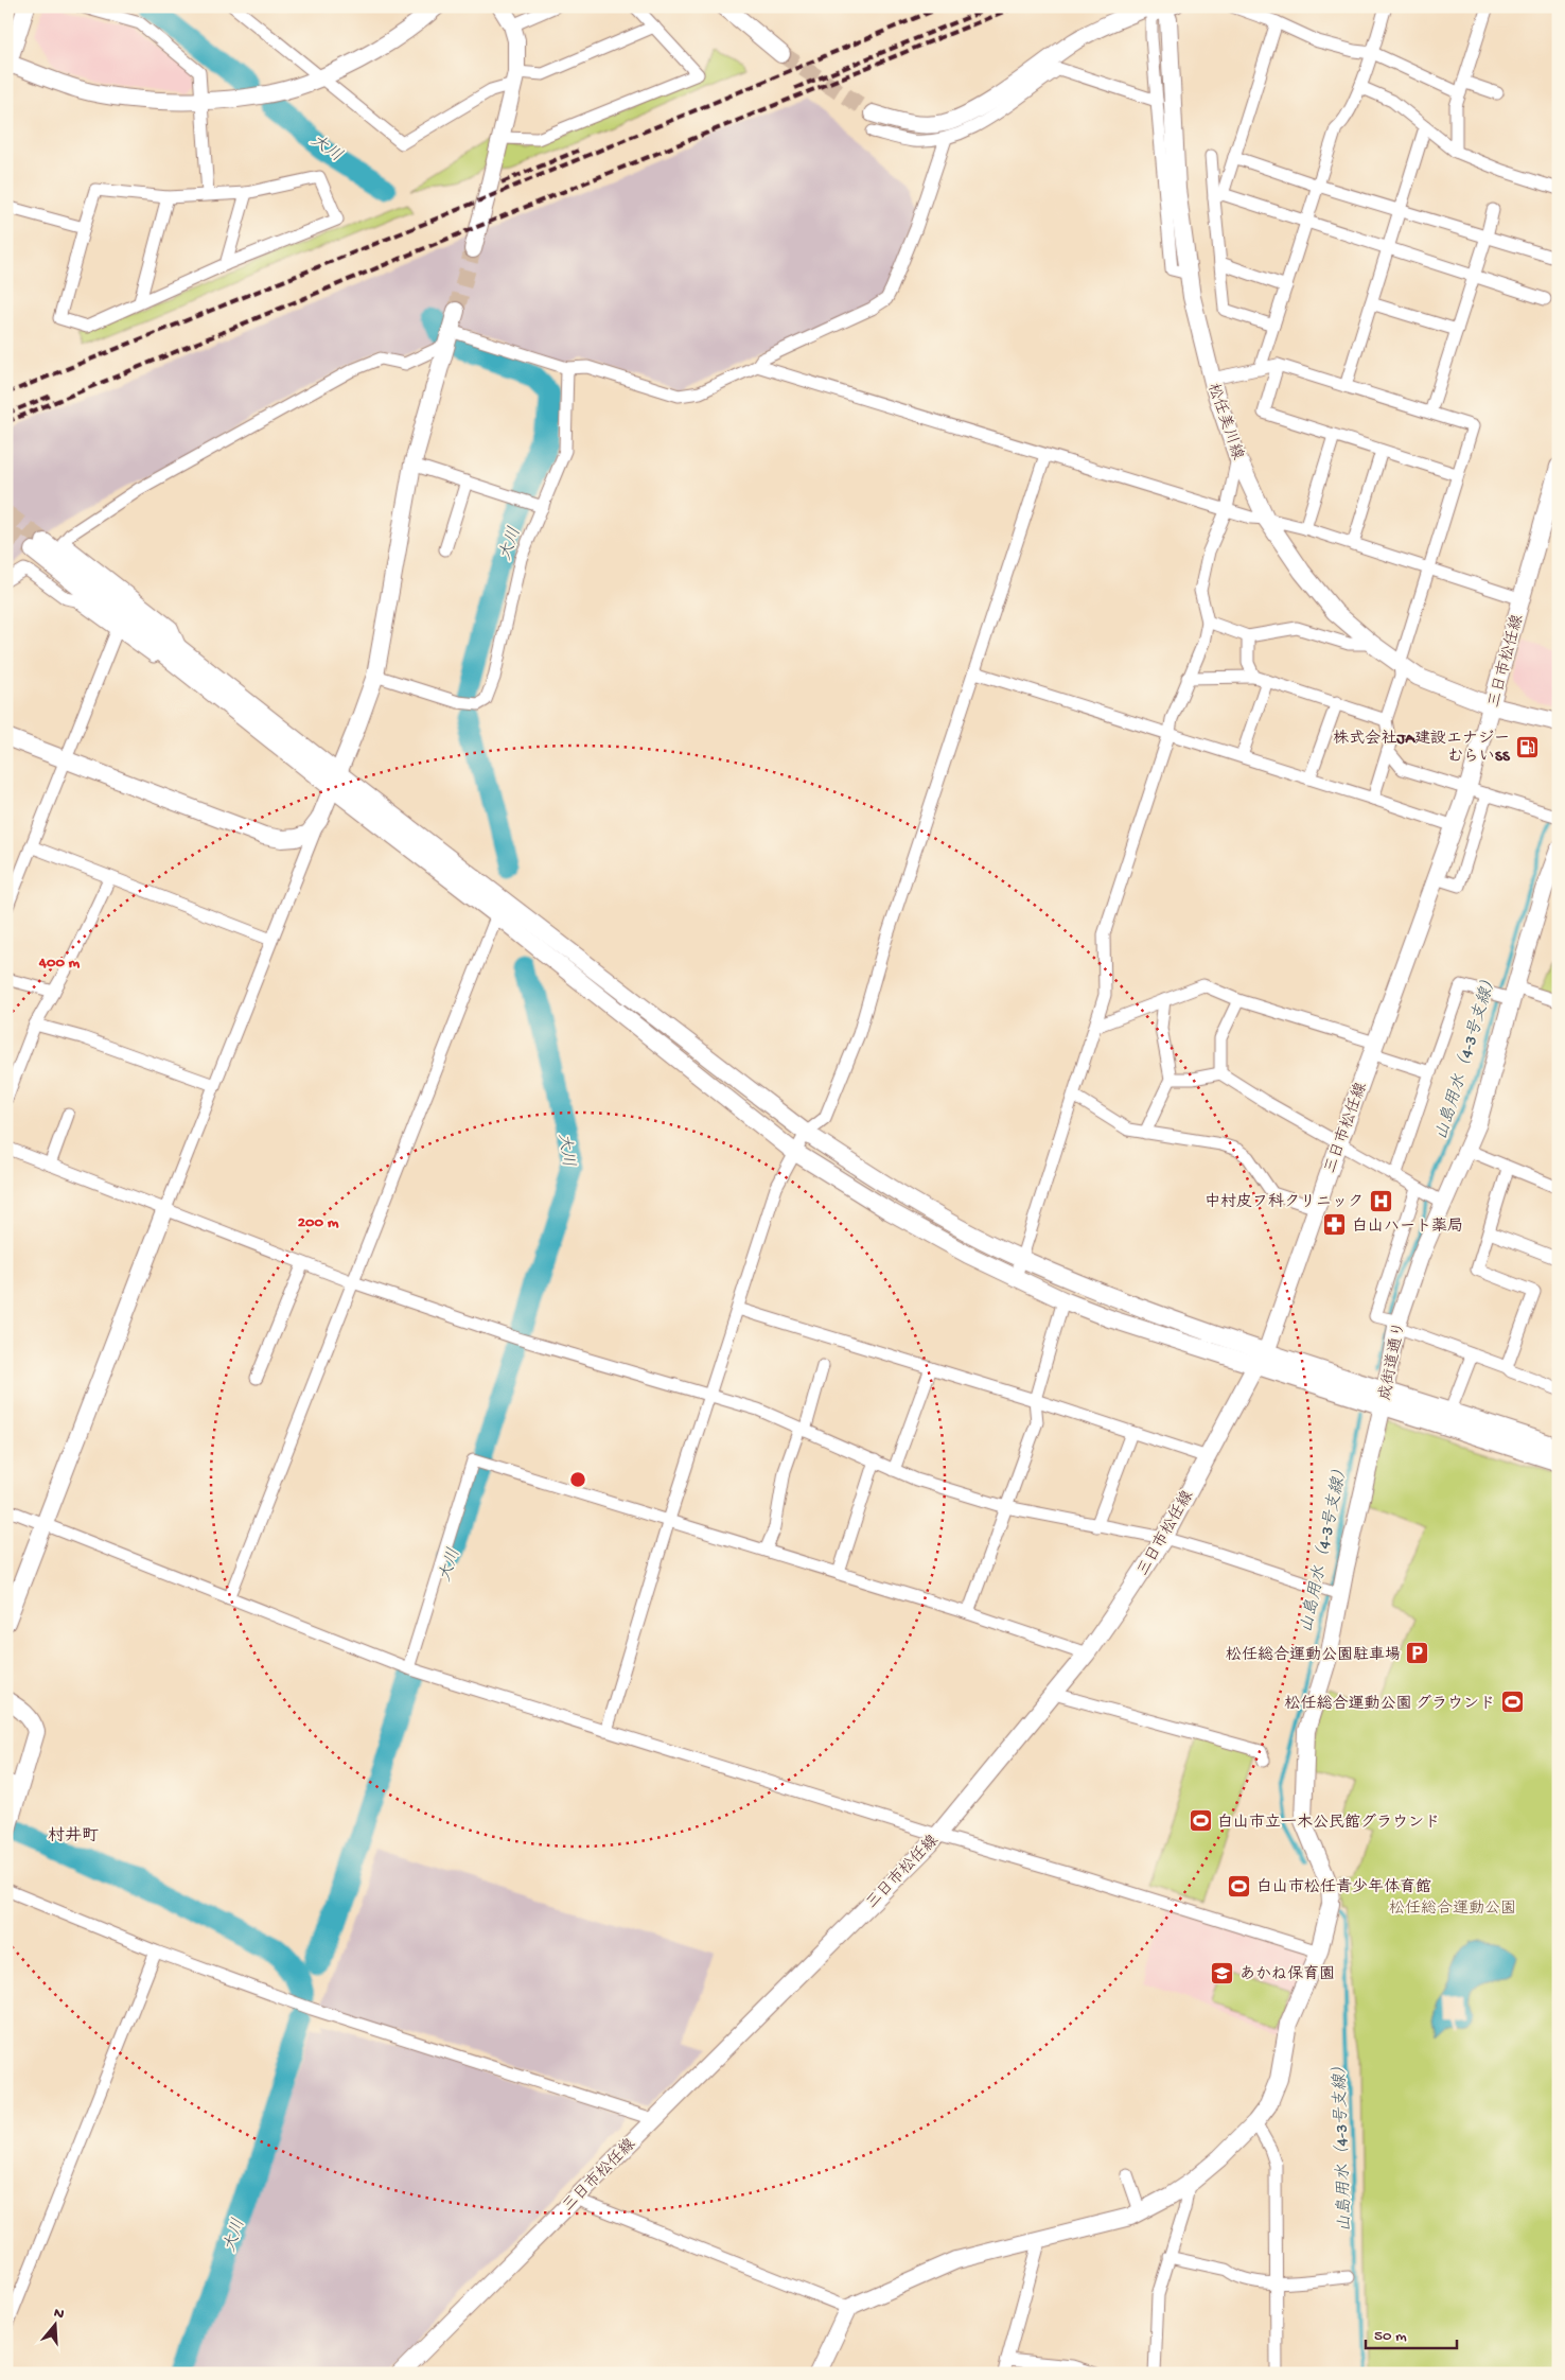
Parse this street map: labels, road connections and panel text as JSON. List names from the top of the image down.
{
  "streets": {
    "street": ["松任美川線", "三日市松任線", "成街道通り"]
  },
  "crossings": [
    ["松任美川線", "三日市松任線"]
  ],
  "districts": ["村井町"],
  "water": ["大川", "山島用水（4-3号支線）"],
  "parks": ["松任総合運動公園"],
  "places": {
    "fuel station": ["株式会社JA建設エナジー むらいSS"],
    "hospital": ["中村皮フ科クリニック"],
    "pharmacy": ["白山ハート薬局"],
    "parking": ["松任総合運動公園駐車場"],
    "sports": ["松任総合運動公園 グラウンド", "白山市立一木公民館グラウンド", "白山市松任青少年体育館"],
    "school or university": ["あかね保育園"]
  },
  "scale_bar": "50 m",
  "north": "top",
  "rings": ["400 m", "200 m"]
}
